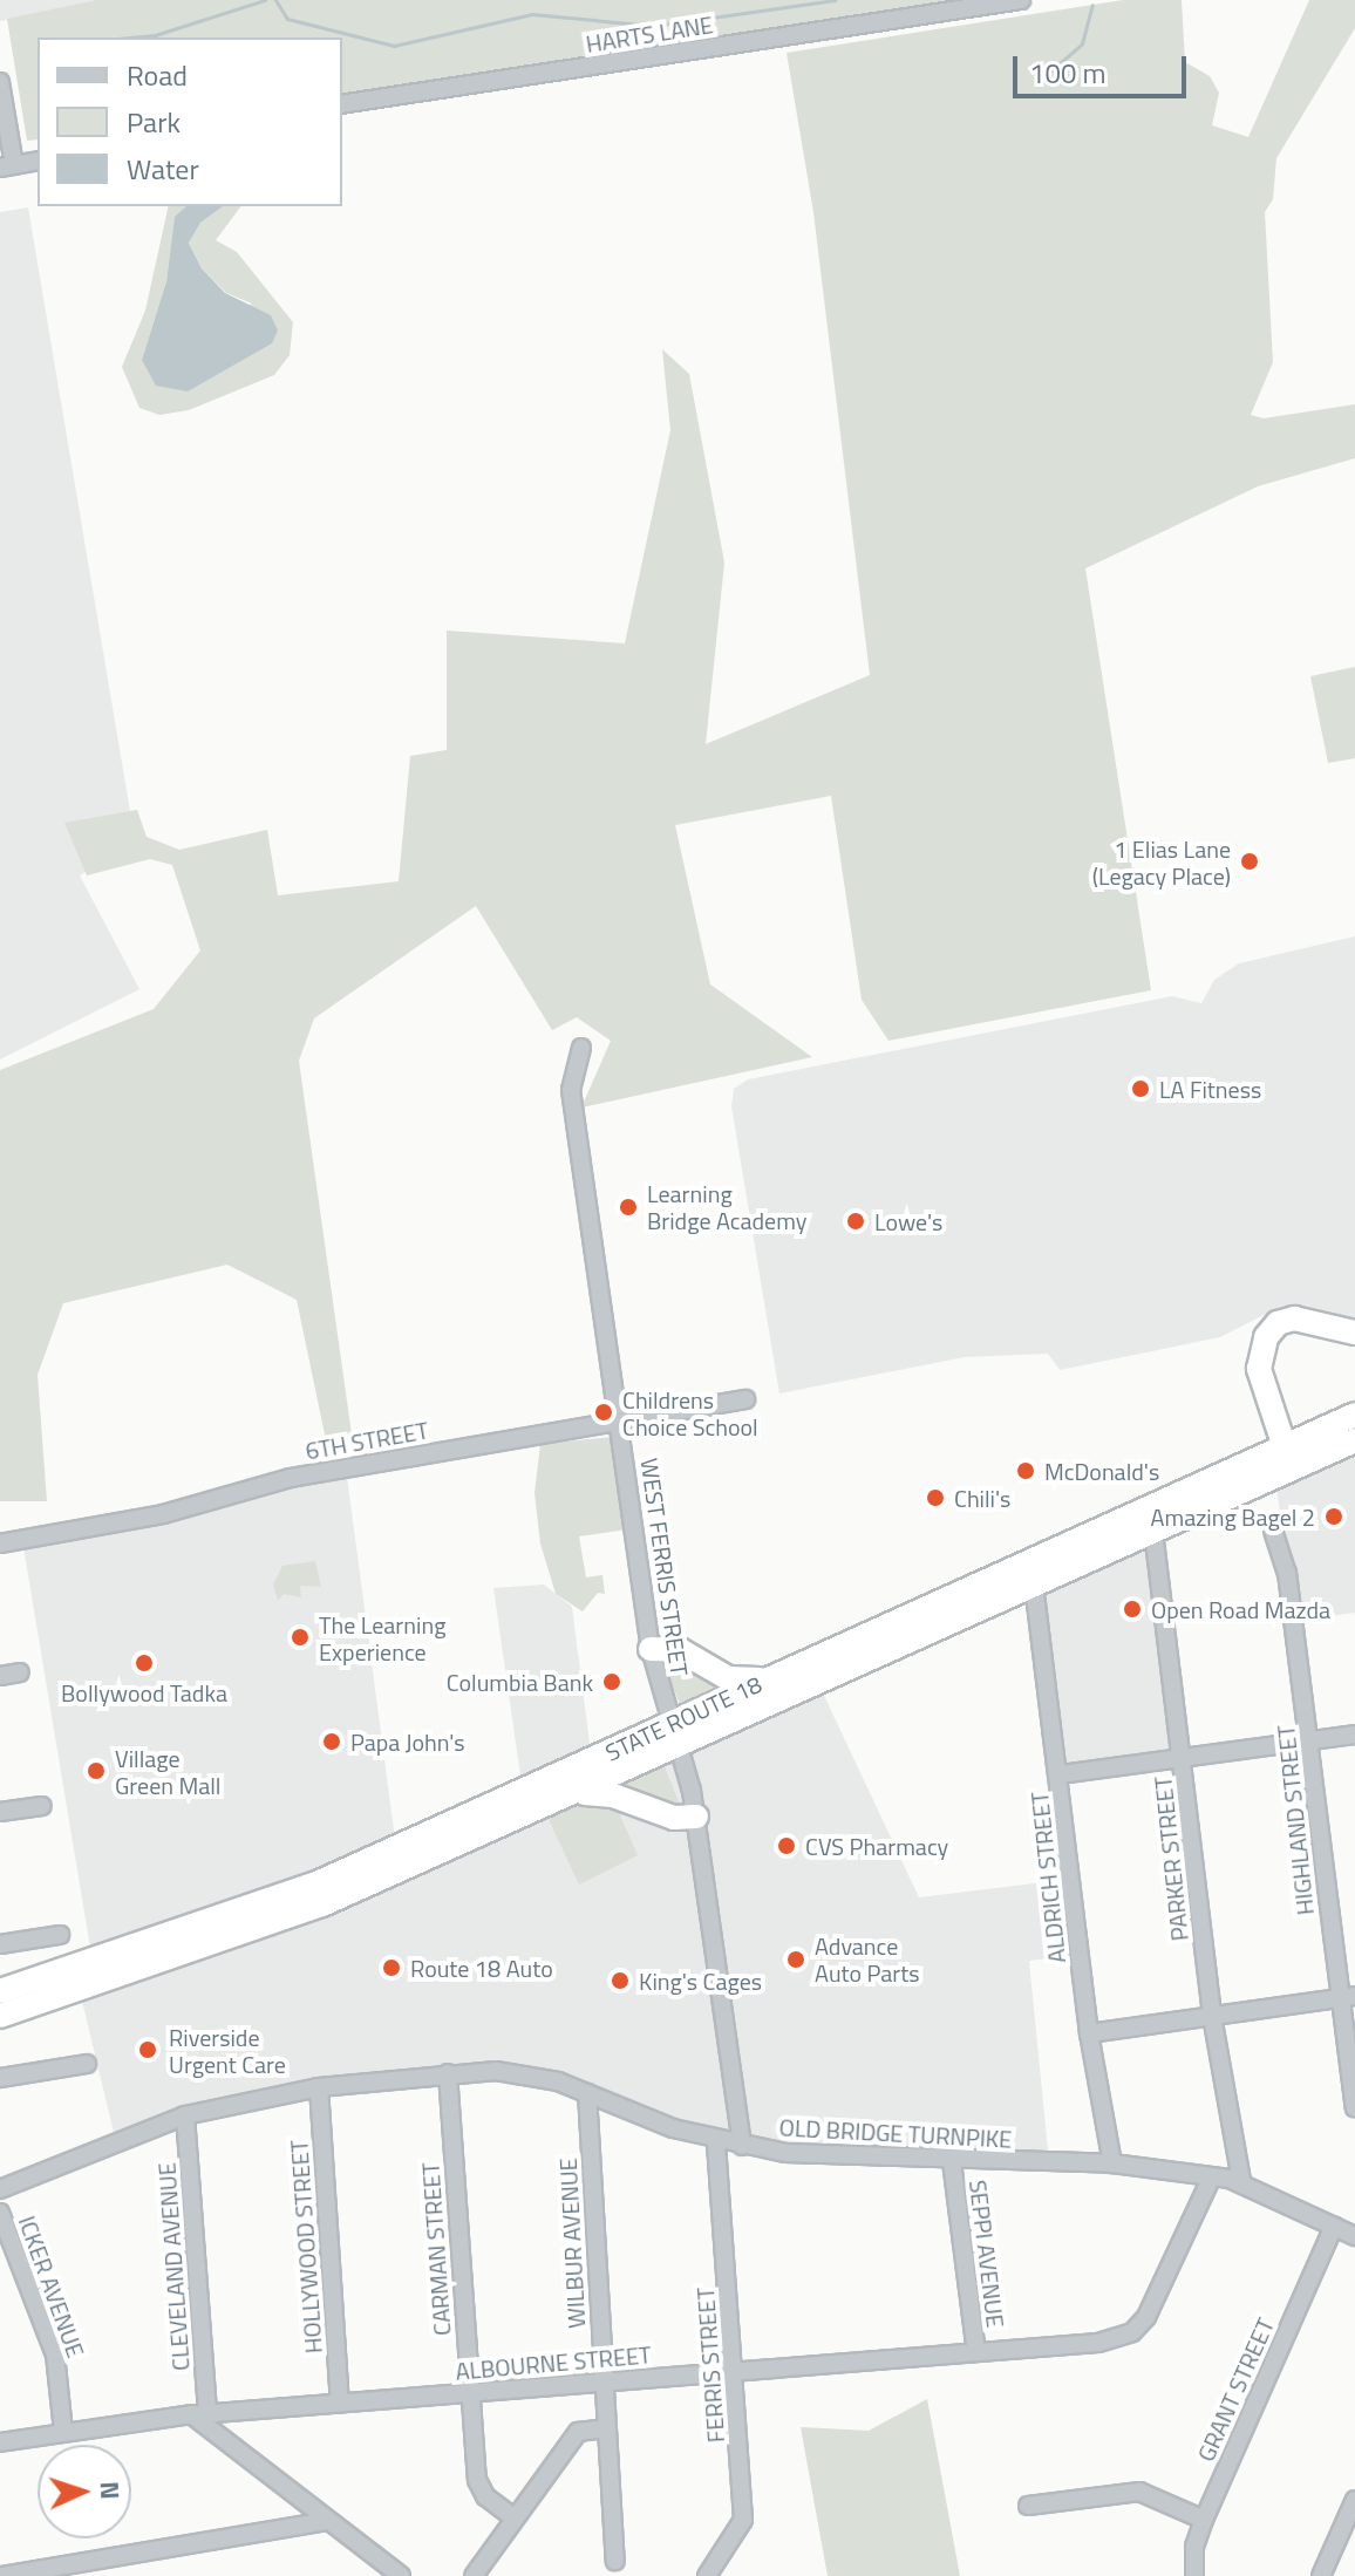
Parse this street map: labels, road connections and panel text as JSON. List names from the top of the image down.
{
  "streets": {
    "highway": ["STATE ROUTE 18"],
    "street": [
      "HARTS LANE",
      "6TH STREET",
      "WEST FERRIS STREET",
      "HIGHLAND STREET",
      "PARKER STREET",
      "ALDRICH STREET",
      "OLD BRIDGE TURNPIKE",
      "WILBUR AVENUE",
      "HOLLYWOOD STREET",
      "CARMAN STREET",
      "SEPPI AVENUE",
      "CLEVELAND AVENUE",
      "ICKER AVENUE",
      "ALBOURNE STREET",
      "FERRIS STREET",
      "GRANT STREET"
    ]
  },
  "crossings": [
    ["6TH STREET", "WEST FERRIS STREET"],
    ["WEST FERRIS STREET", "STATE ROUTE 18"],
    ["WEST FERRIS STREET", "OLD BRIDGE TURNPIKE"],
    ["STATE ROUTE 18", "PARKER STREET"],
    ["STATE ROUTE 18", "ALDRICH STREET"],
    ["PARKER STREET", "OLD BRIDGE TURNPIKE"],
    ["ALDRICH STREET", "OLD BRIDGE TURNPIKE"],
    ["OLD BRIDGE TURNPIKE", "WILBUR AVENUE"],
    ["OLD BRIDGE TURNPIKE", "HOLLYWOOD STREET"],
    ["OLD BRIDGE TURNPIKE", "CARMAN STREET"],
    ["OLD BRIDGE TURNPIKE", "SEPPI AVENUE"],
    ["OLD BRIDGE TURNPIKE", "CLEVELAND AVENUE"],
    ["OLD BRIDGE TURNPIKE", "ALBOURNE STREET"],
    ["OLD BRIDGE TURNPIKE", "FERRIS STREET"],
    ["OLD BRIDGE TURNPIKE", "GRANT STREET"],
    ["WILBUR AVENUE", "ALBOURNE STREET"],
    ["HOLLYWOOD STREET", "ALBOURNE STREET"],
    ["CARMAN STREET", "ALBOURNE STREET"],
    ["SEPPI AVENUE", "ALBOURNE STREET"],
    ["CLEVELAND AVENUE", "ALBOURNE STREET"],
    ["ICKER AVENUE", "ALBOURNE STREET"],
    ["ALBOURNE STREET", "FERRIS STREET"]
  ],
  "places": [
    "1 Elias Lane (Legacy Place)",
    "LA Fitness",
    "Learning Bridge Academy",
    "Lowe's",
    "Childrens Choice School",
    "McDonald's",
    "Chili's",
    "Amazing Bagel 2",
    "Open Road Mazda",
    "The Learning Experience",
    "Bollywood Tadka",
    "Columbia Bank",
    "Papa John's",
    "Village Green Mall",
    "CVS Pharmacy",
    "Advance Auto Parts",
    "Route 18 Auto",
    "King's Cages",
    "Riverside Urgent Care"
  ],
  "legend": ["Road", "Park", "Water"],
  "scale_bar": "100 m",
  "north": "right"
}
